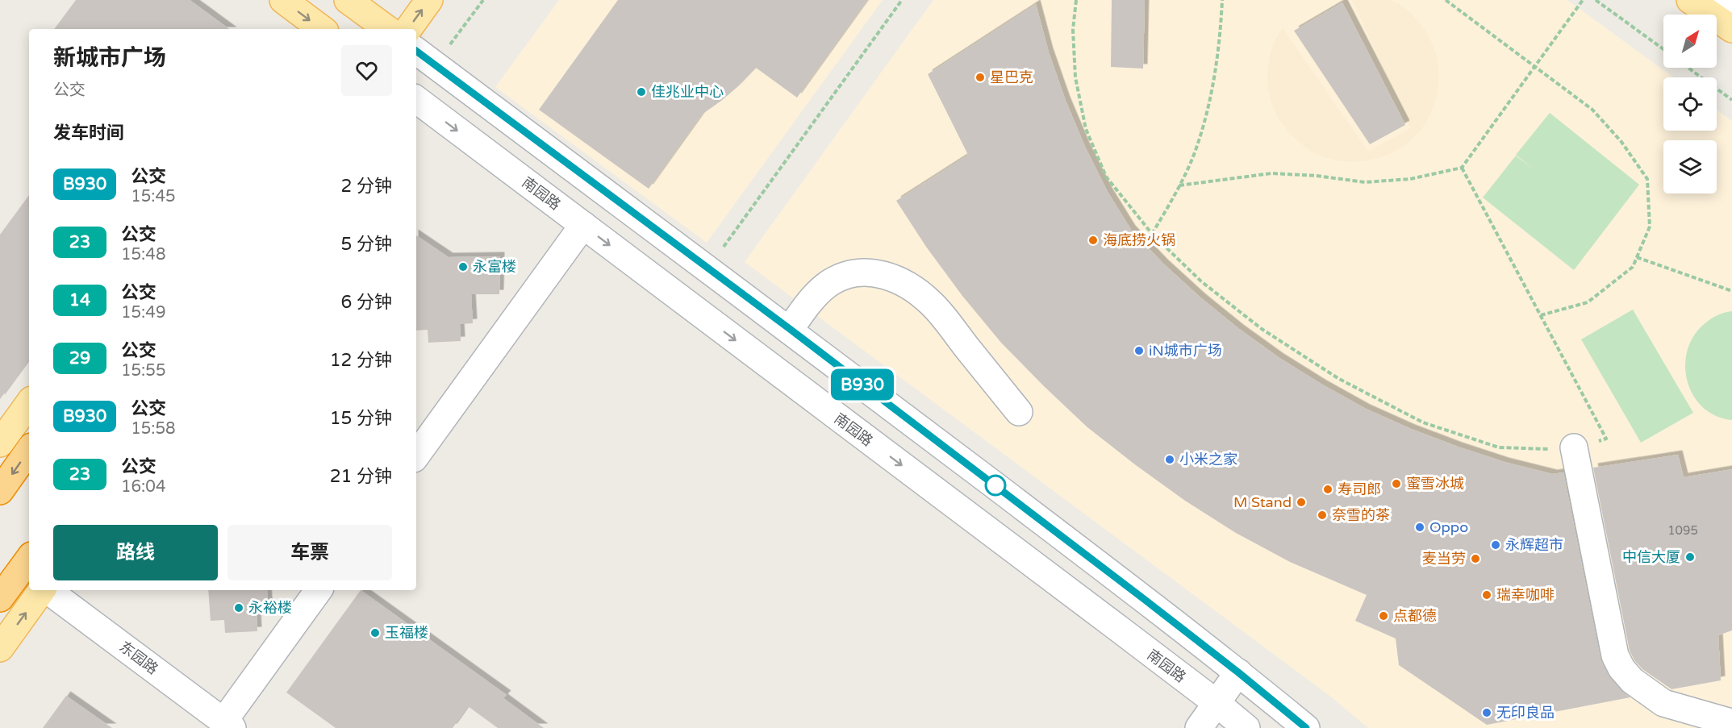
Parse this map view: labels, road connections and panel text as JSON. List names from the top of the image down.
{
  "streets": {
    "street": ["南园路", "东园路"]
  },
  "places": [
    "星巴克",
    "佳兆业中心",
    "海底捞火锅",
    "永富楼",
    "iN城市广场",
    "小米之家",
    "蜜雪冰城",
    "寿司郎",
    "M Stand",
    "奈雪的茶",
    "Oppo",
    "永辉超市",
    "中信大厦",
    "麦当劳",
    "瑞幸咖啡",
    "永裕楼",
    "点都德",
    "玉福楼",
    "无印良品"
  ],
  "lines": ["bus line B930"],
  "house_numbers": ["1095"],
  "north": "top right",
  "page": {
    "on_map": "B930",
    "heading": [
      ["新城市广场", "公交"],
      "发车时间"
    ],
    "list": [
      {
        "mark": "B930",
        "name": "公交",
        "note": "15:45",
        "value": "2 分钟"
      },
      {
        "mark": "23",
        "name": "公交",
        "note": "15:48",
        "value": "5 分钟"
      },
      {
        "mark": "14",
        "name": "公交",
        "note": "15:49",
        "value": "6 分钟"
      },
      {
        "mark": "29",
        "name": "公交",
        "note": "15:55",
        "value": "12 分钟"
      },
      {
        "mark": "B930",
        "name": "公交",
        "note": "15:58",
        "value": "15 分钟"
      },
      {
        "mark": "23",
        "name": "公交",
        "note": "16:04",
        "value": "21 分钟"
      }
    ],
    "buttons": ["路线", "车票"]
  }
}
